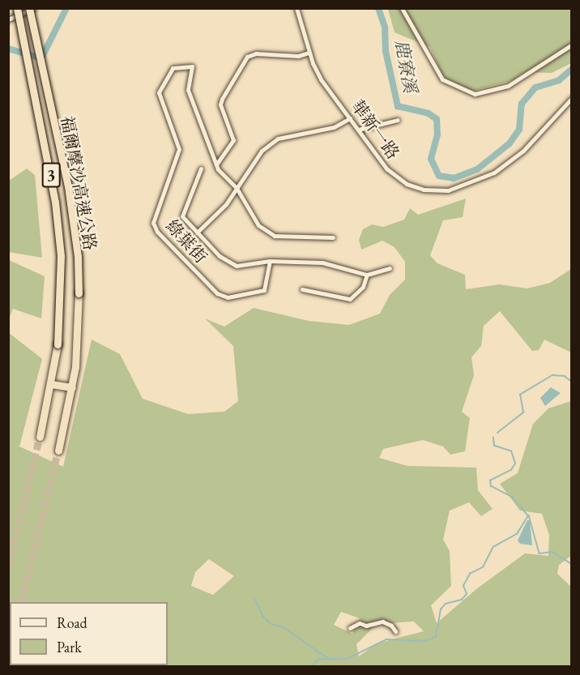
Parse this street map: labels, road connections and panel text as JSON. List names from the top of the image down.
{
  "streets": {
    "highway": ["3", "福爾摩沙高速公路"],
    "street": ["華新一路", "綠葉街"]
  },
  "crossings": [
    ["華新一路", "綠葉街"]
  ],
  "water": ["鹿寮溪"],
  "legend": ["Road", "Park"]
}
